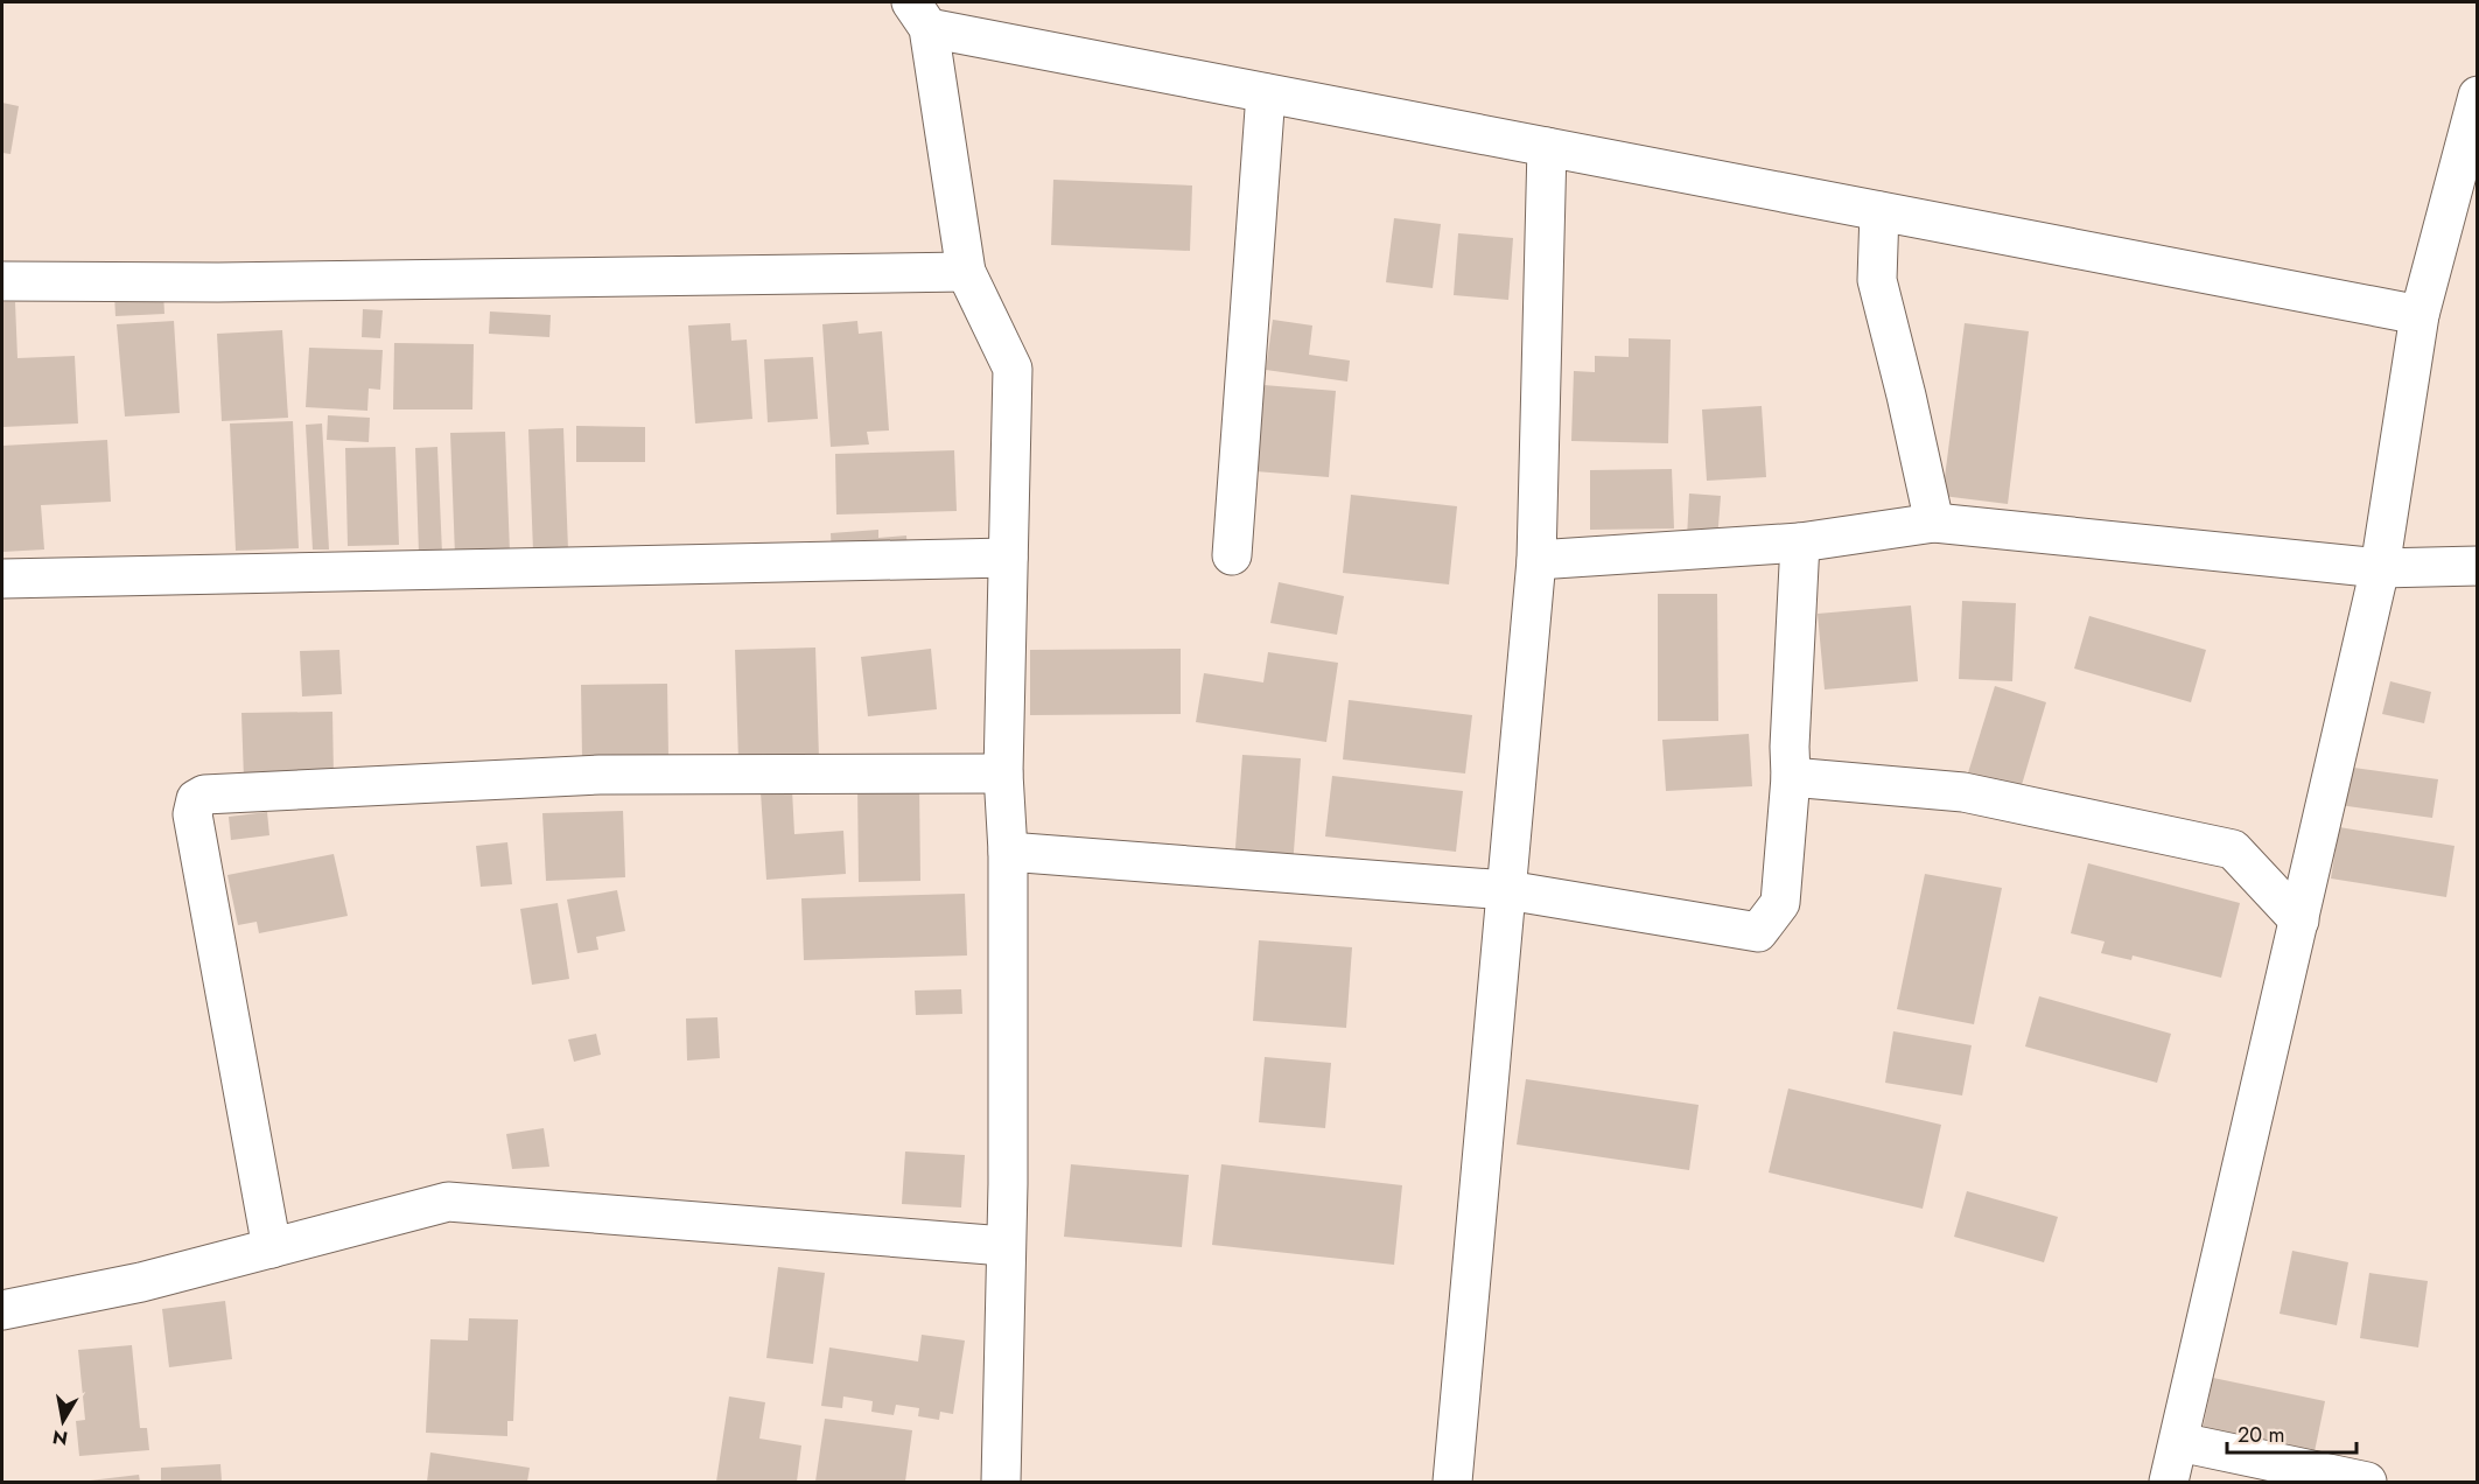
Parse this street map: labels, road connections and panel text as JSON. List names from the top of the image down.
{
  "scale_bar": "20 m",
  "north": "bottom"
}
